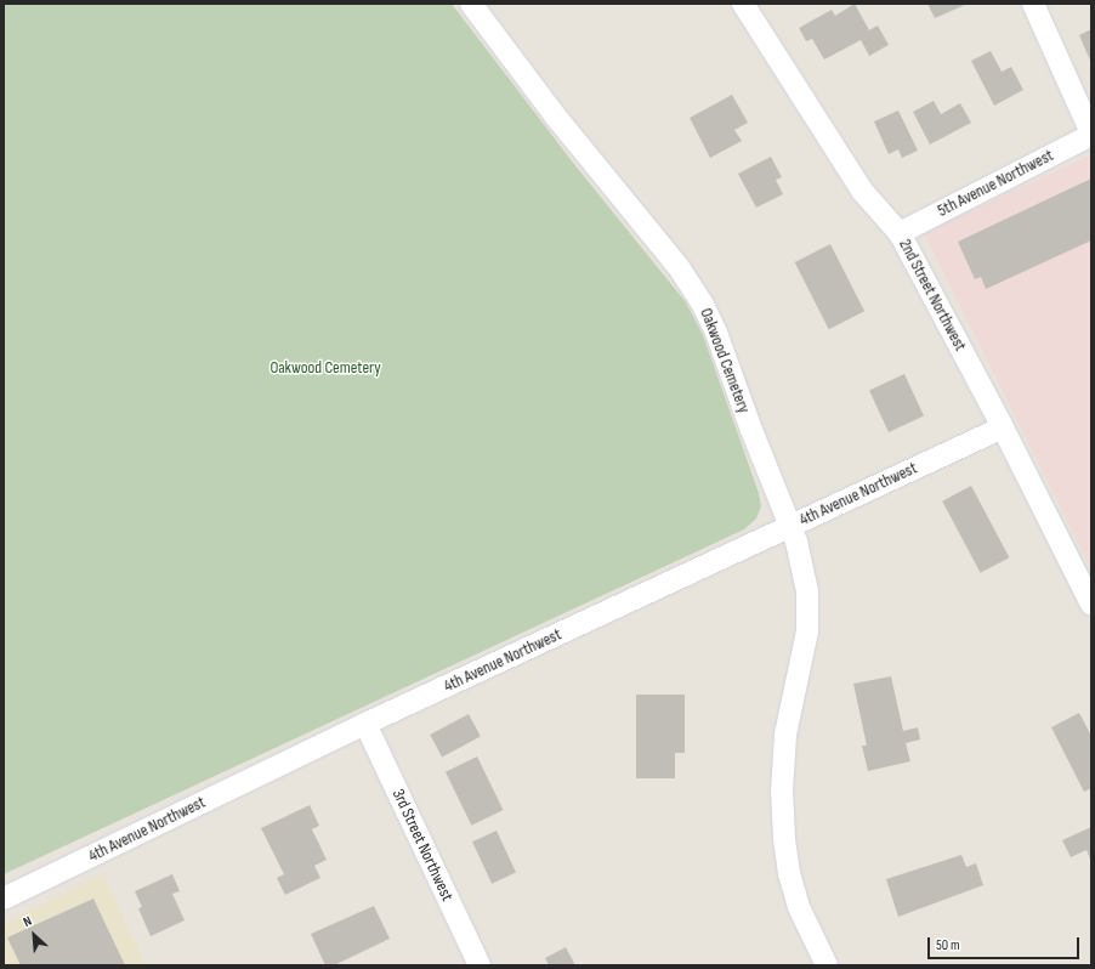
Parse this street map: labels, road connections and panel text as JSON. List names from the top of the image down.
{
  "streets": {
    "street": [
      "5th Avenue Northwest",
      "2nd Street Northwest",
      "Oakwood Cemetery",
      "4th Avenue Northwest",
      "3rd Street Northwest"
    ]
  },
  "crossings": [
    ["5th Avenue Northwest", "2nd Street Northwest"],
    ["2nd Street Northwest", "4th Avenue Northwest"],
    ["Oakwood Cemetery", "4th Avenue Northwest"],
    ["4th Avenue Northwest", "3rd Street Northwest"]
  ],
  "parks": ["Oakwood Cemetery"],
  "scale_bar": "50 m",
  "north": "top left"
}
